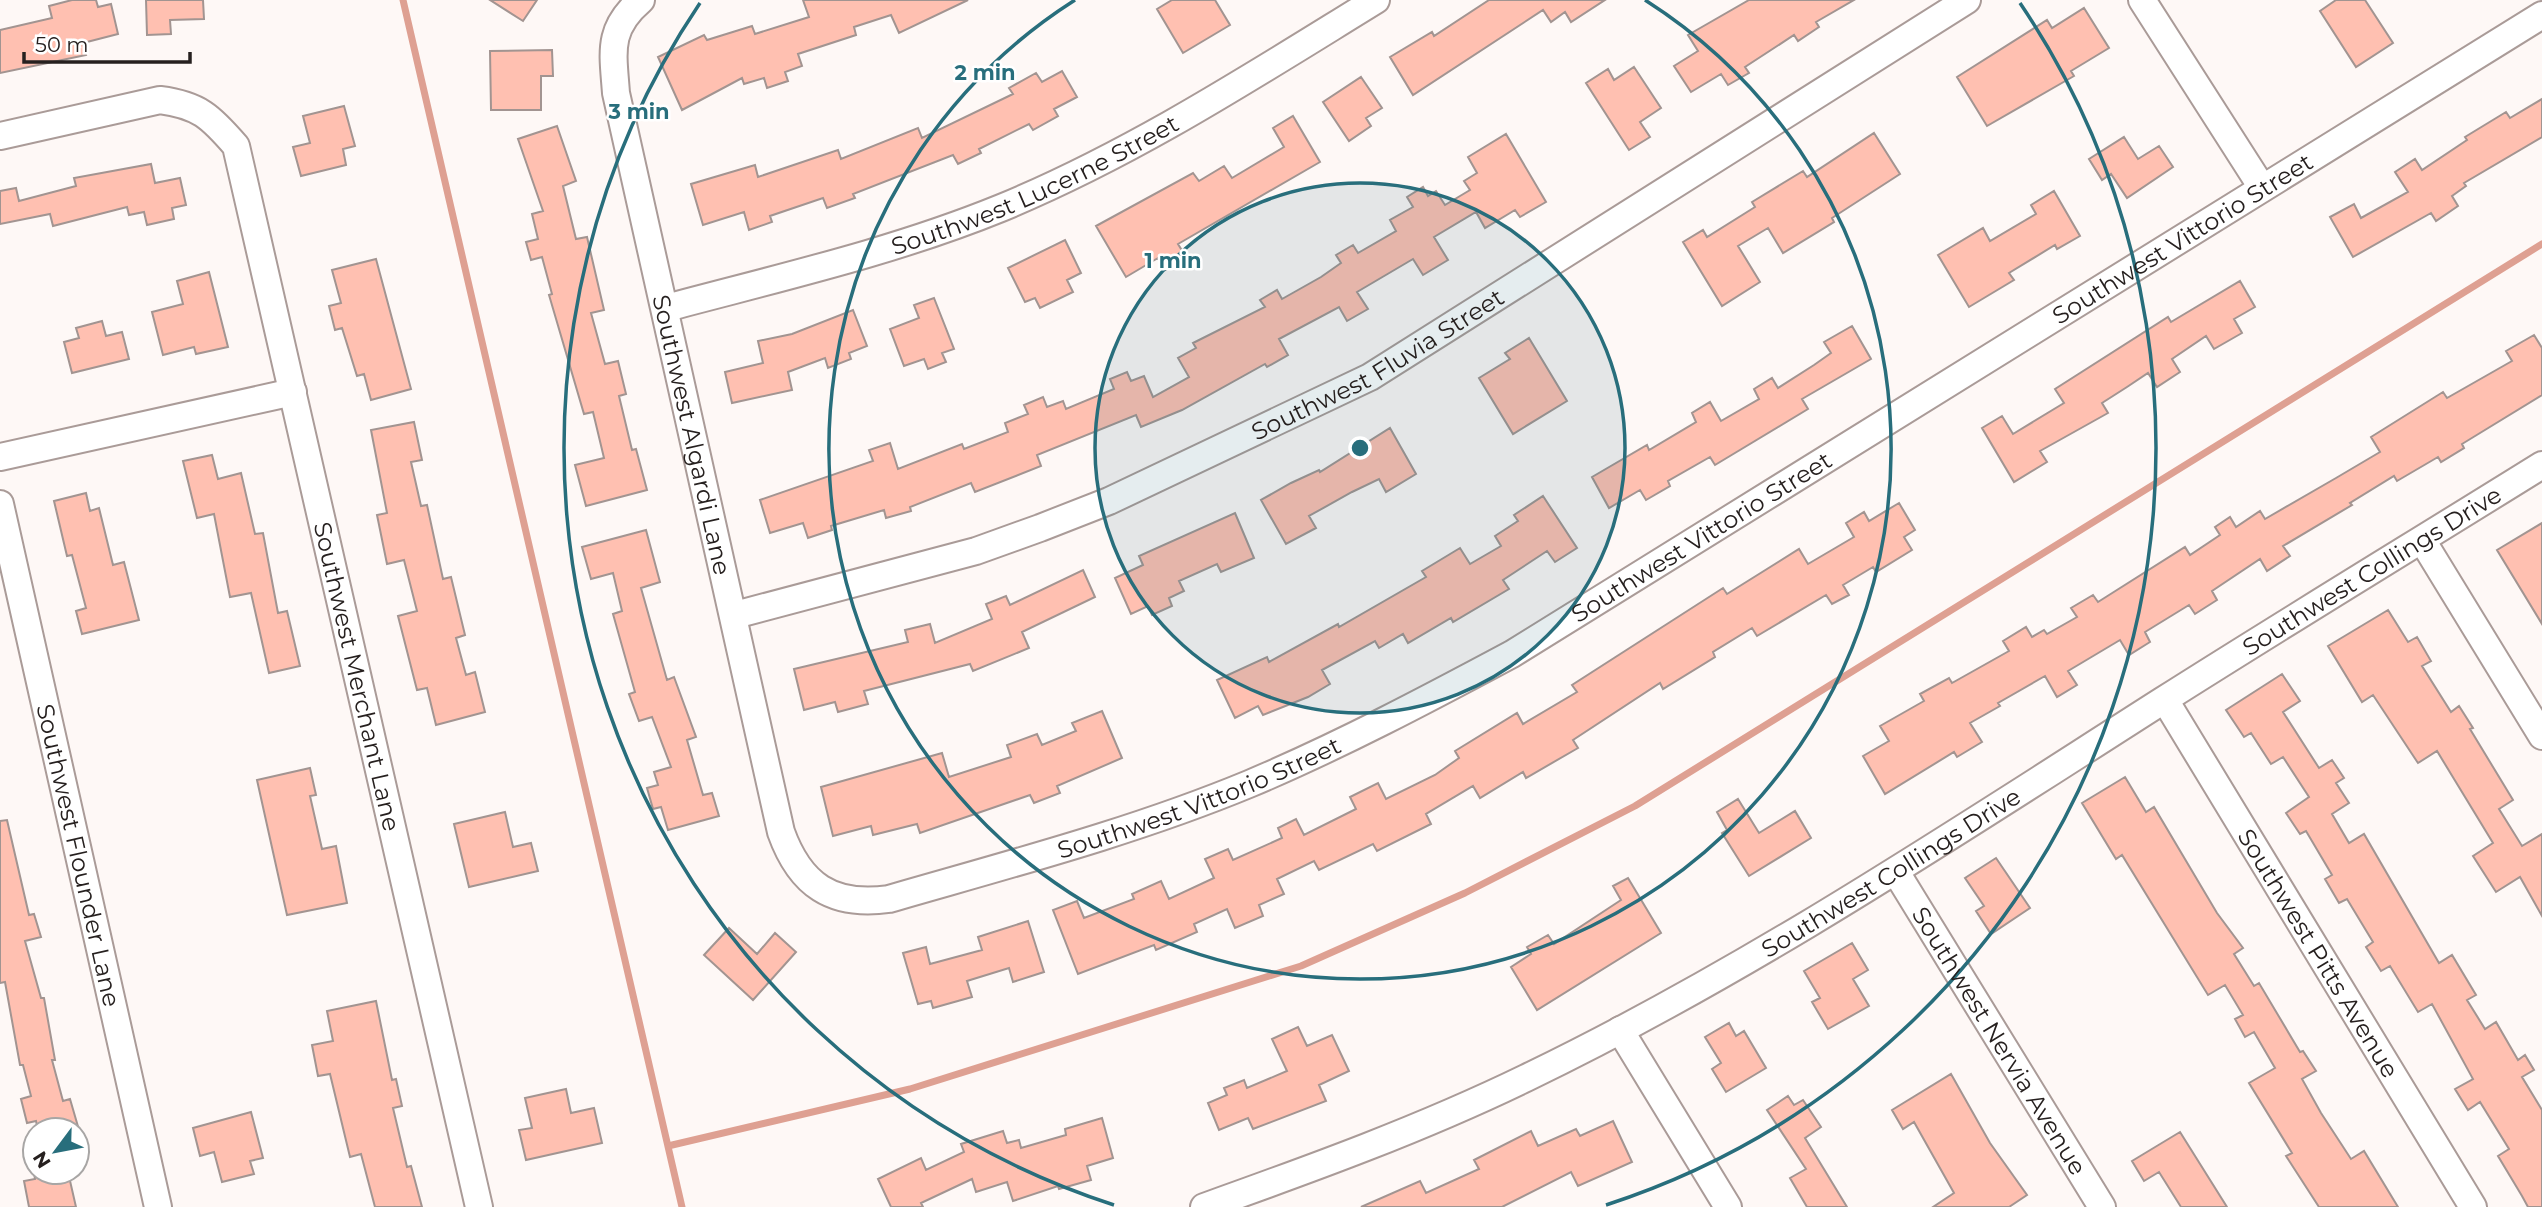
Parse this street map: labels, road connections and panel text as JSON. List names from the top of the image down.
{
  "streets": {
    "street": [
      "Southwest Lucerne Street",
      "Southwest Vittorio Street",
      "Southwest Fluvia Street",
      "Southwest Algardi Lane",
      "Southwest Collings Drive",
      "Southwest Merchant Lane",
      "Southwest Flounder Lane",
      "Southwest Pitts Avenue",
      "Southwest Nervia Avenue"
    ]
  },
  "crossings": [
    ["Southwest Lucerne Street", "Southwest Algardi Lane"],
    ["Southwest Vittorio Street", "Southwest Algardi Lane"],
    ["Southwest Fluvia Street", "Southwest Algardi Lane"],
    ["Southwest Collings Drive", "Southwest Pitts Avenue"],
    ["Southwest Collings Drive", "Southwest Nervia Avenue"]
  ],
  "scale_bar": "50 m",
  "north": "bottom left",
  "rings": ["2 min", "3 min", "1 min"]
}
